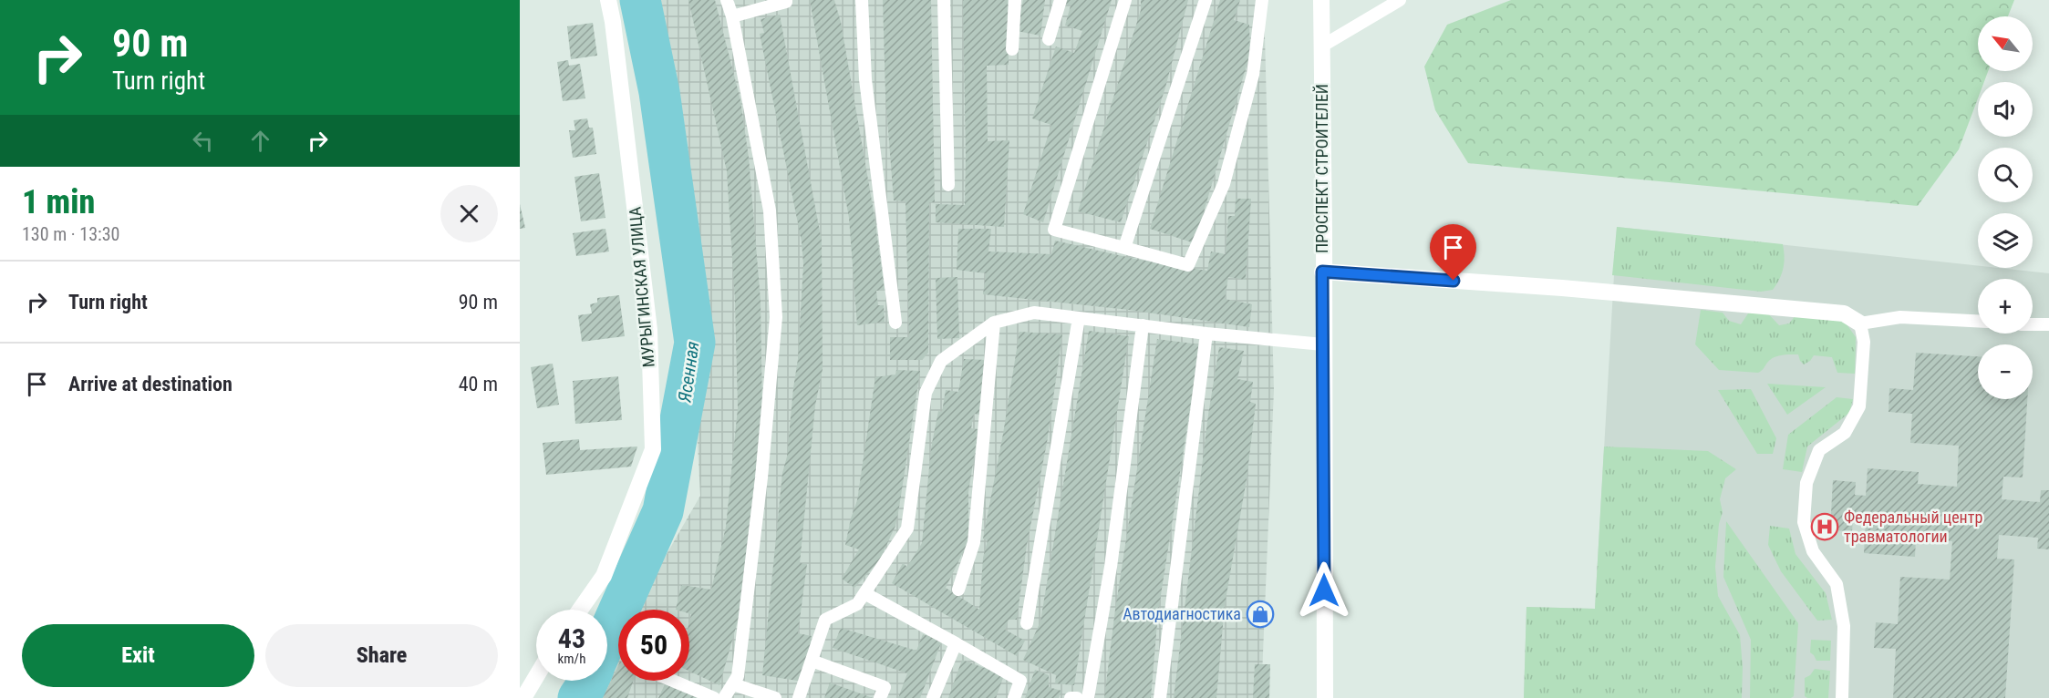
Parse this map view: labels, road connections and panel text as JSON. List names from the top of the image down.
{
  "streets": {
    "street": ["ПРОСПЕКТ СТРОИТЕЛЕЙ", "МУРЫГИНСКАЯ УЛИЦА"]
  },
  "water": ["Ясенная"],
  "places": {
    "hospital": ["Федеральный центр травматологии"],
    "shop": ["Автодиагностика"]
  },
  "north": "top left",
  "page": {
    "turn": ["90 m", "Turn right"],
    "map_buttons": ["+", "−"],
    "heading": ["1 min", "130 m · 13:30"],
    "list": [
      {
        "name": "Turn right",
        "value": "90 m"
      },
      {
        "name": "Arrive at destination",
        "value": "40 m"
      }
    ],
    "speed": "43 km/h",
    "limit": "50",
    "buttons": ["Exit", "Share"]
  }
}
